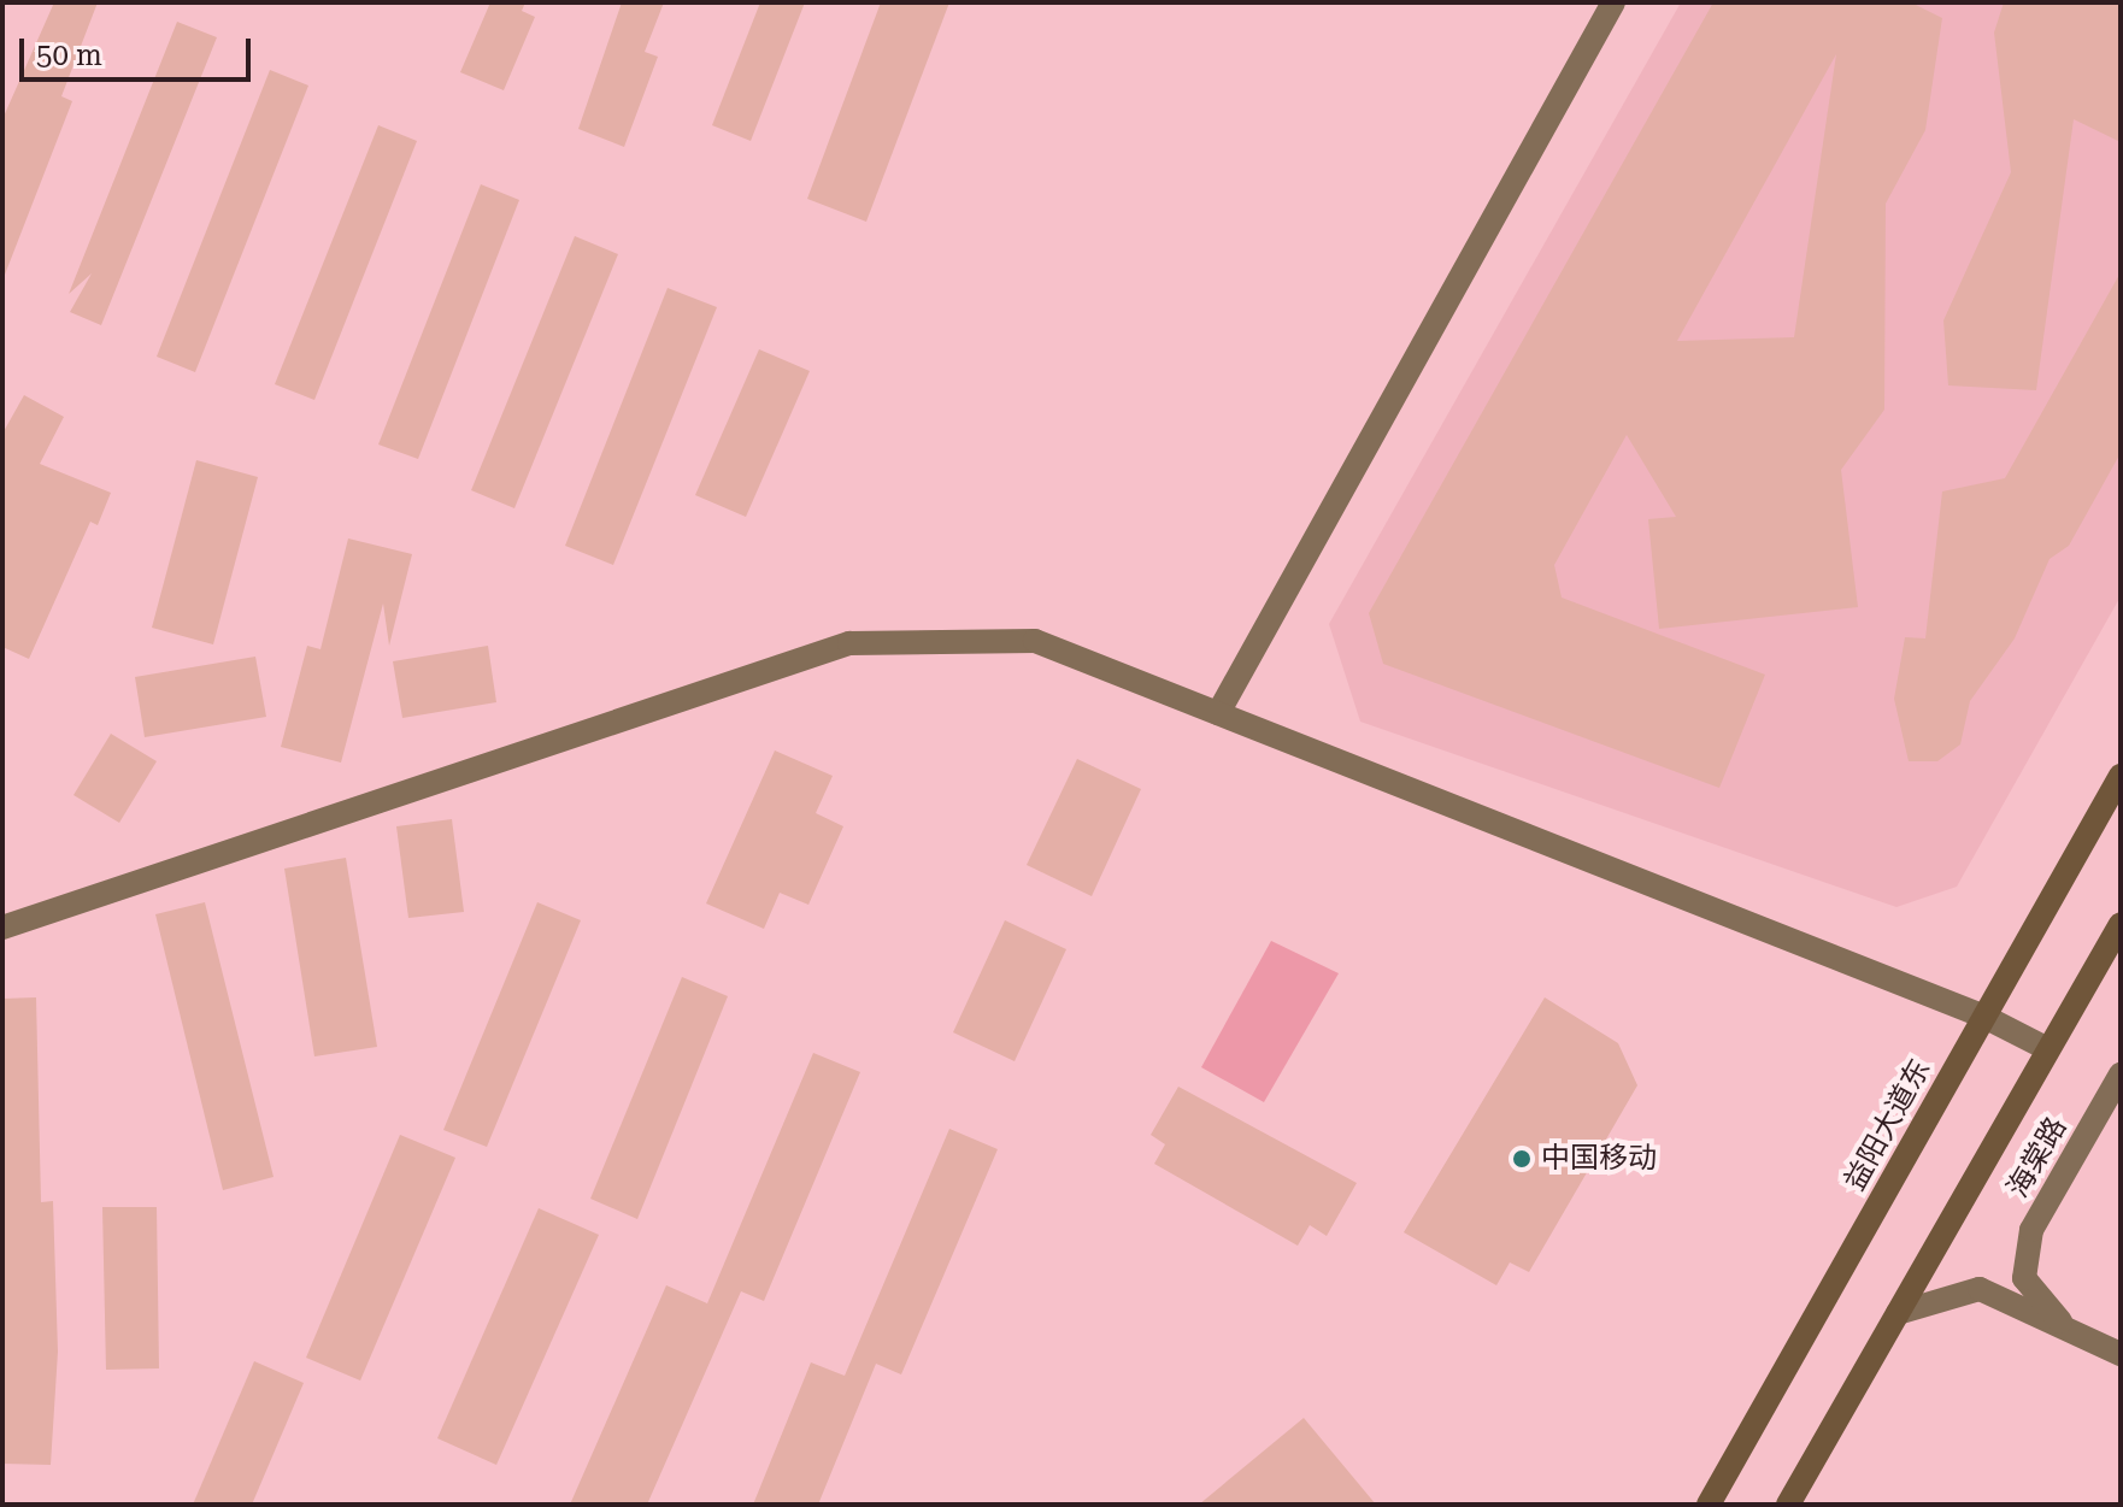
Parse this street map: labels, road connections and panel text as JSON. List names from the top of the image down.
{
  "streets": {
    "main road": ["益阳大道东"],
    "street": ["海棠路"]
  },
  "places": ["中国移动"],
  "scale_bar": "50 m"
}
